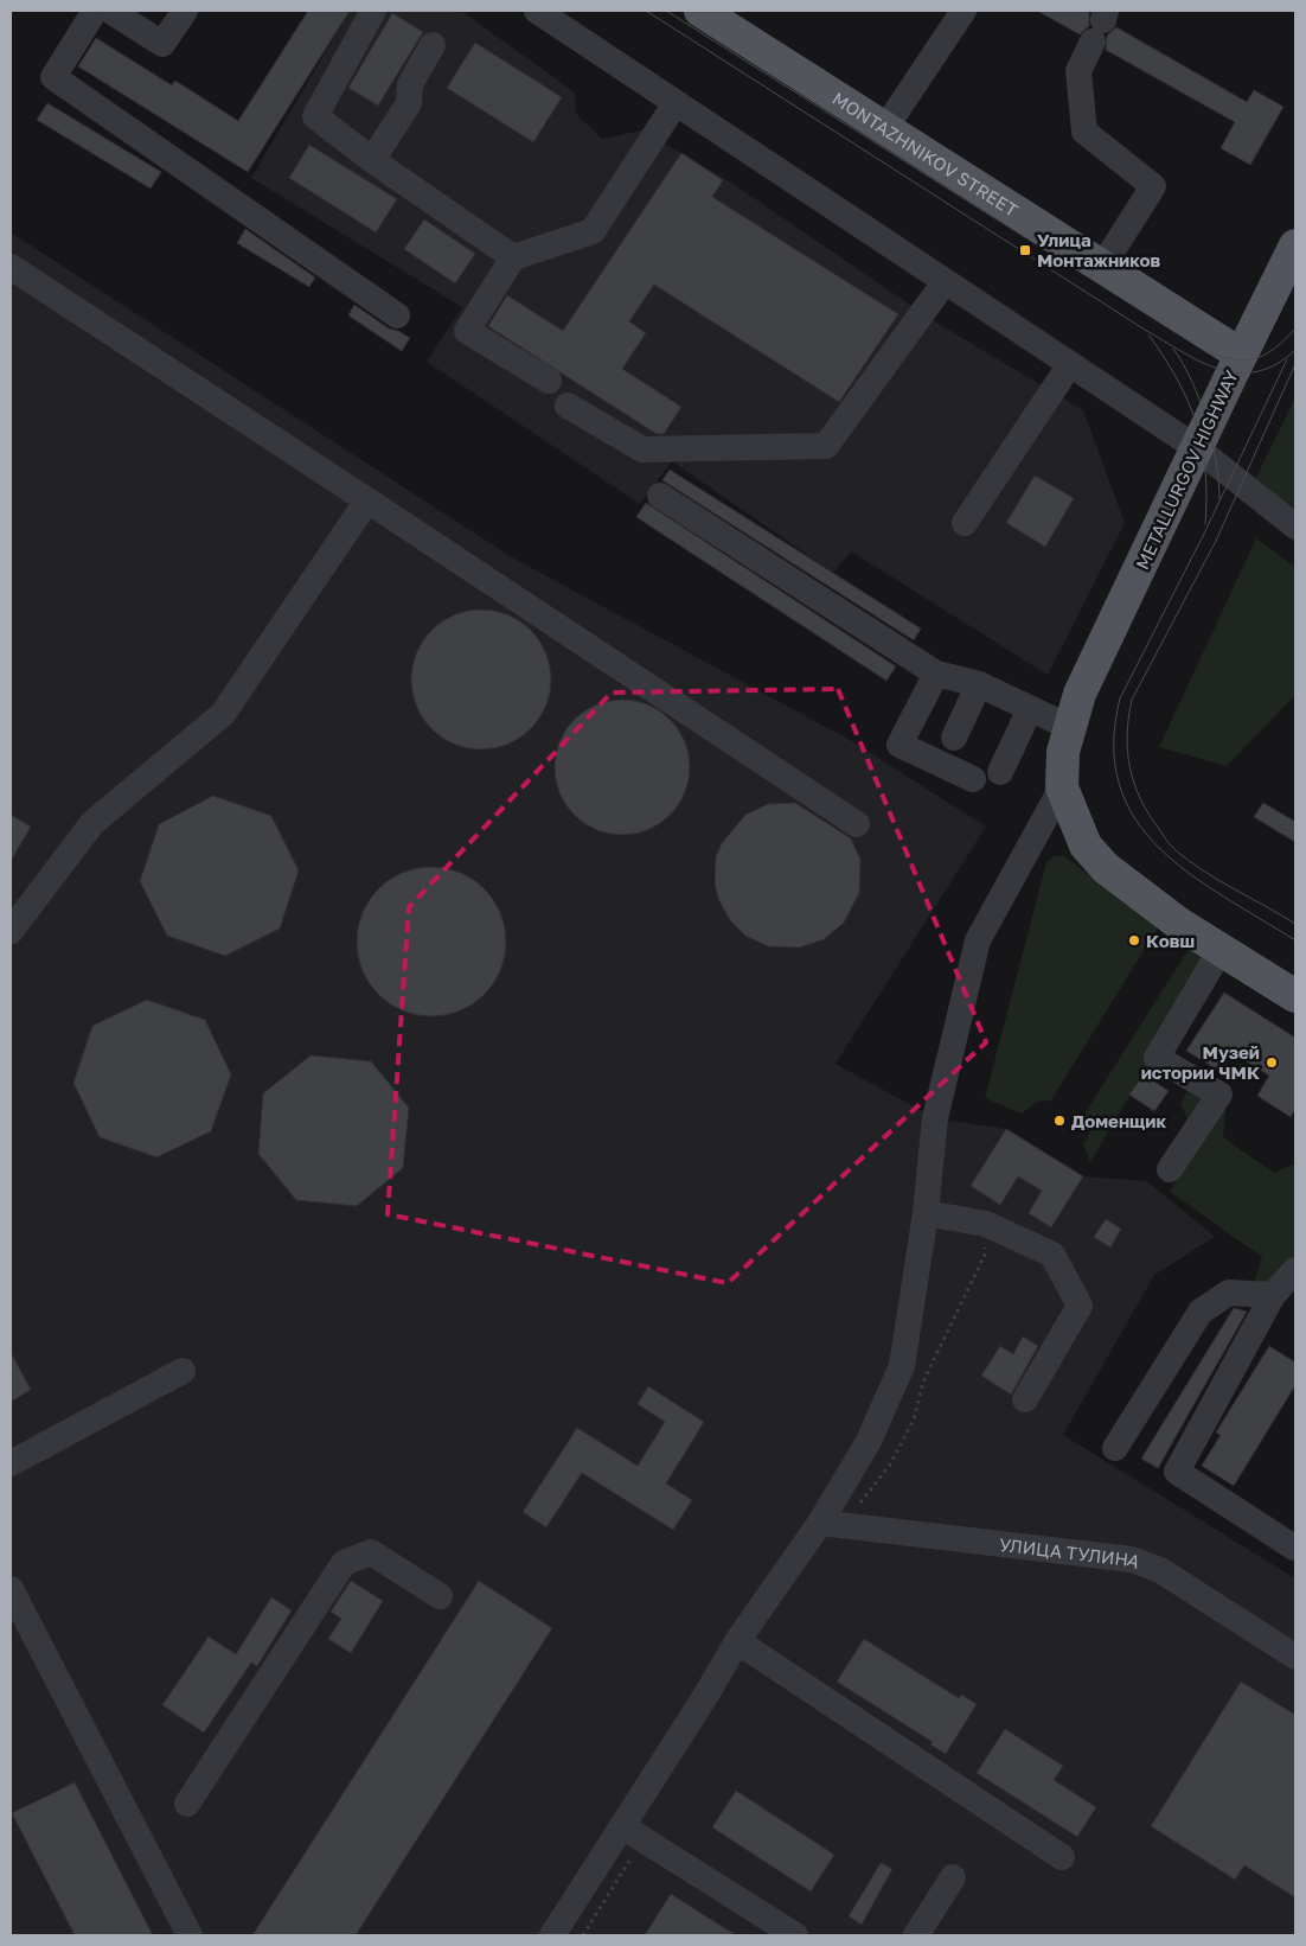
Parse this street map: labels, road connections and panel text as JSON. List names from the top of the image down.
{
  "streets": {
    "main road": ["MONTAZHNIKOV STREET", "METALLURGOV HIGHWAY"],
    "street": ["УЛИЦА ТУЛИНА"]
  },
  "crossings": [
    ["MONTAZHNIKOV STREET", "METALLURGOV HIGHWAY"]
  ],
  "places": {
    "transit": ["Улица Монтажников"],
    "other": ["Ковш", "Музей истории ЧМК", "Доменщик"]
  }
}
